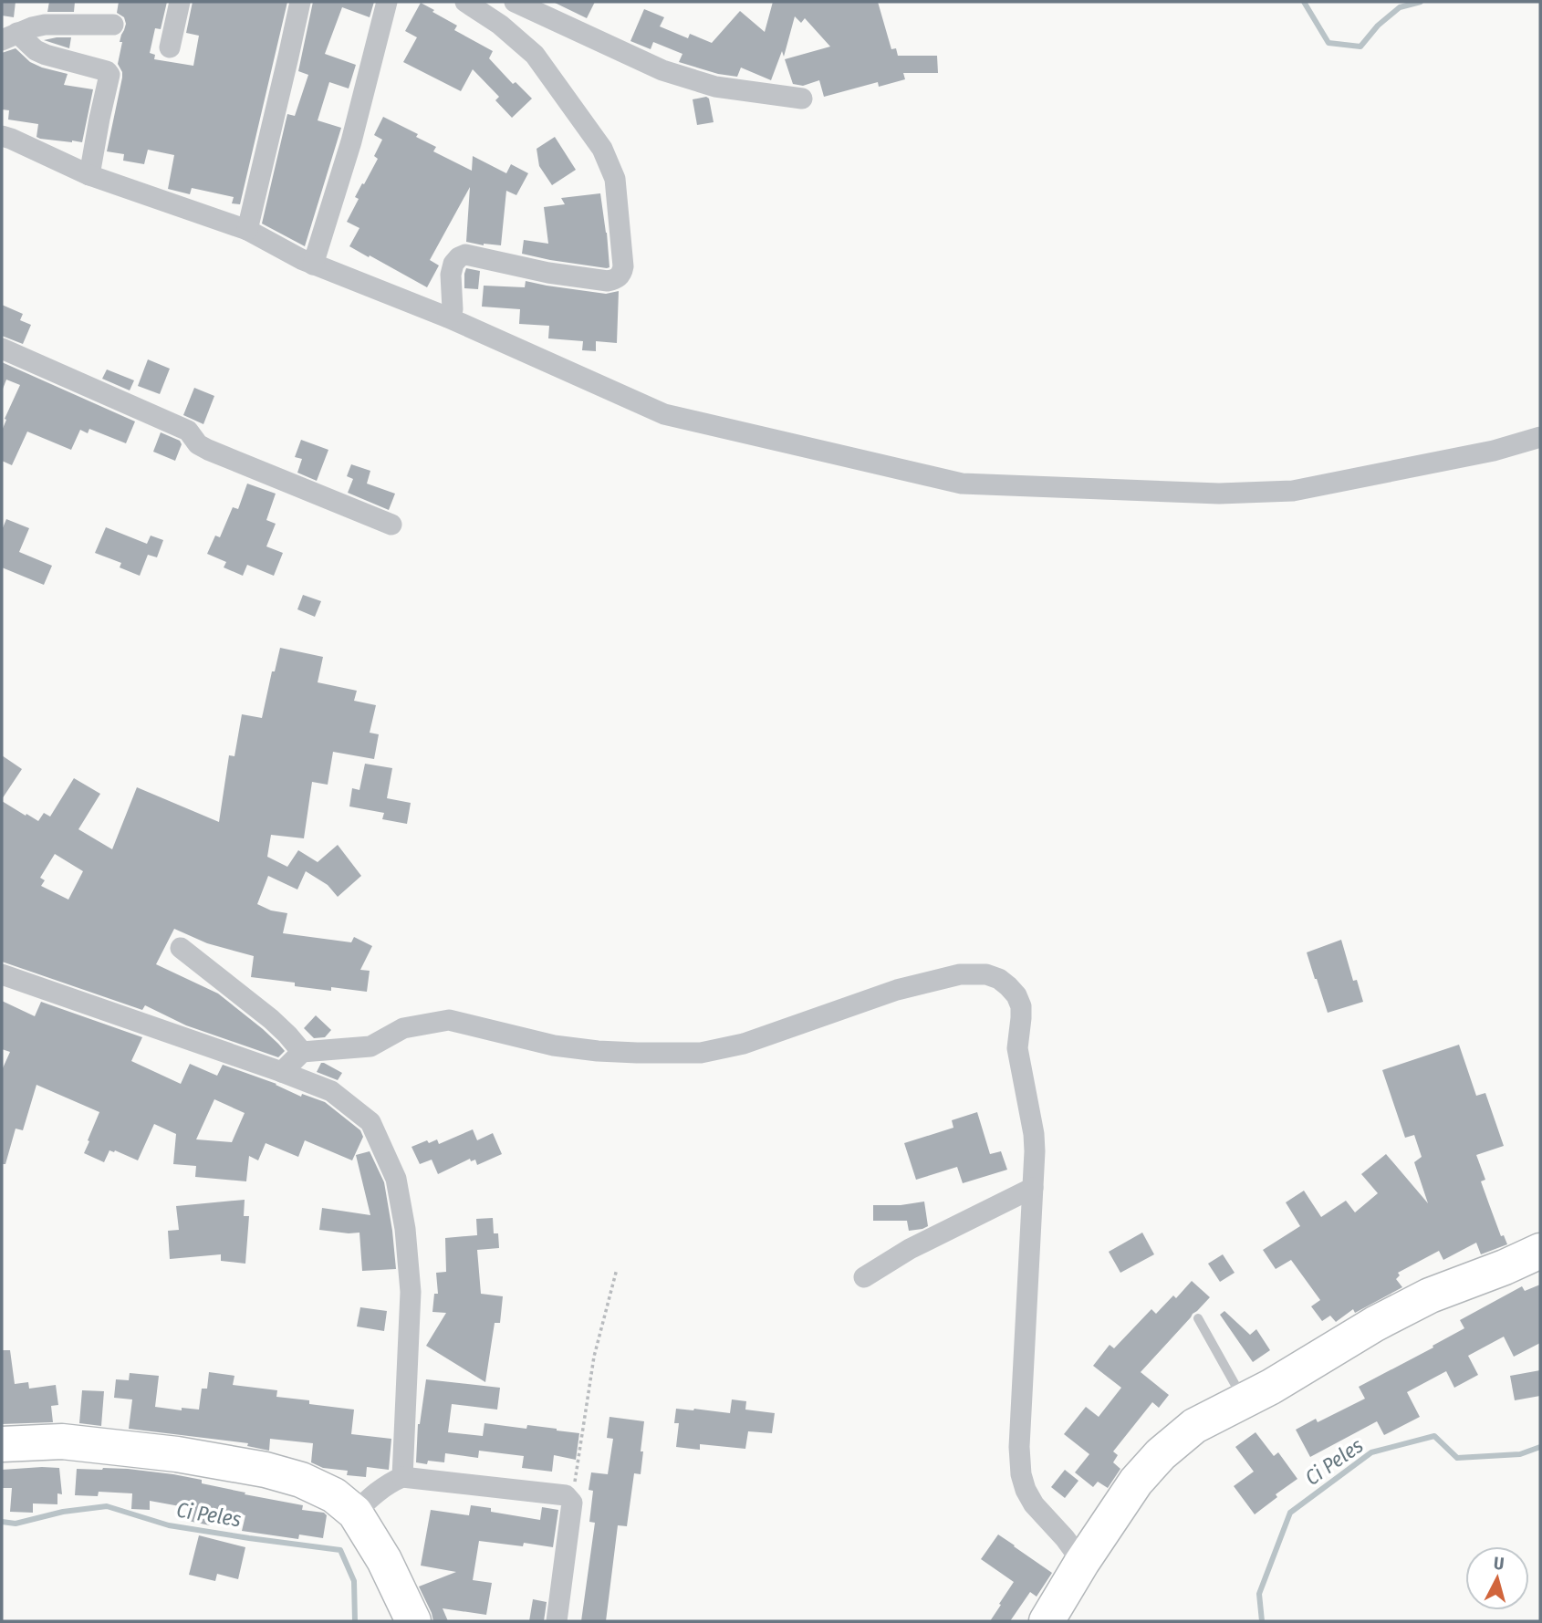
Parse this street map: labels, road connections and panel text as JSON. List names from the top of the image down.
{
  "water": ["Ci Peles"],
  "north": "top"
}
